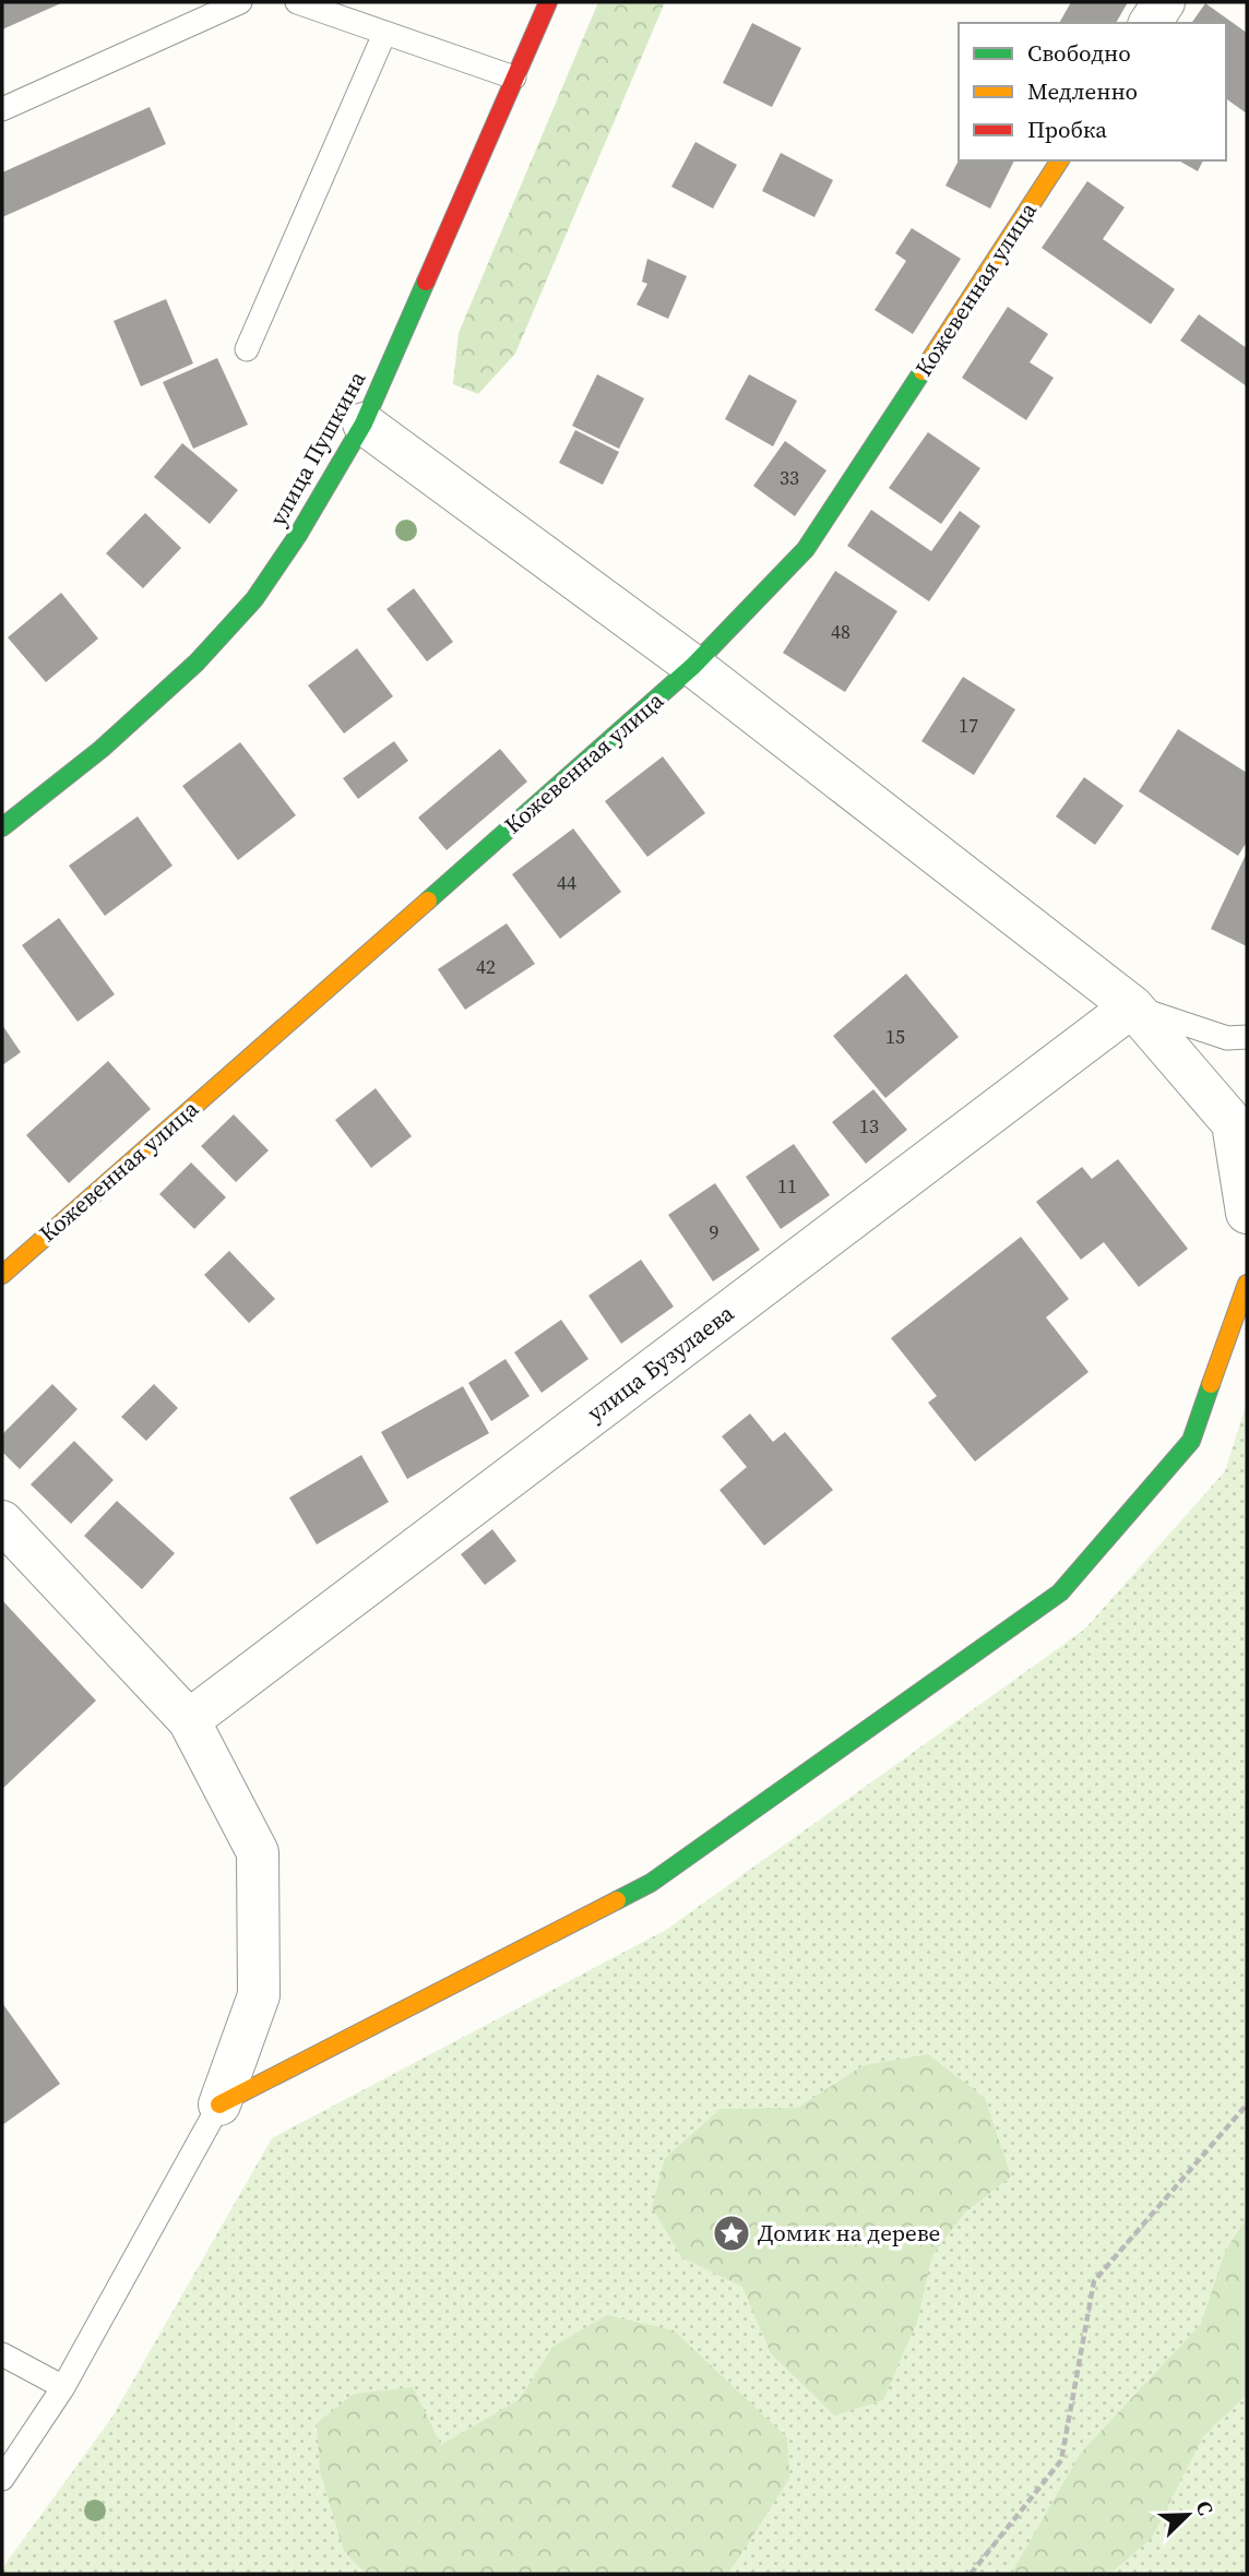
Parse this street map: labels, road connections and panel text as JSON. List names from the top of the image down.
{
  "streets": {
    "street": ["Кожевенная улица", "улица Пушкина", "улица Бузулаева"]
  },
  "places": {
    "place": ["Домик на дереве"]
  },
  "house_numbers": [
    "33",
    "48",
    "17",
    "44",
    "42",
    "15",
    "13",
    "11",
    "9"
  ],
  "legend": ["Свободно", "Медленно", "Пробка"],
  "north": "top right"
}
